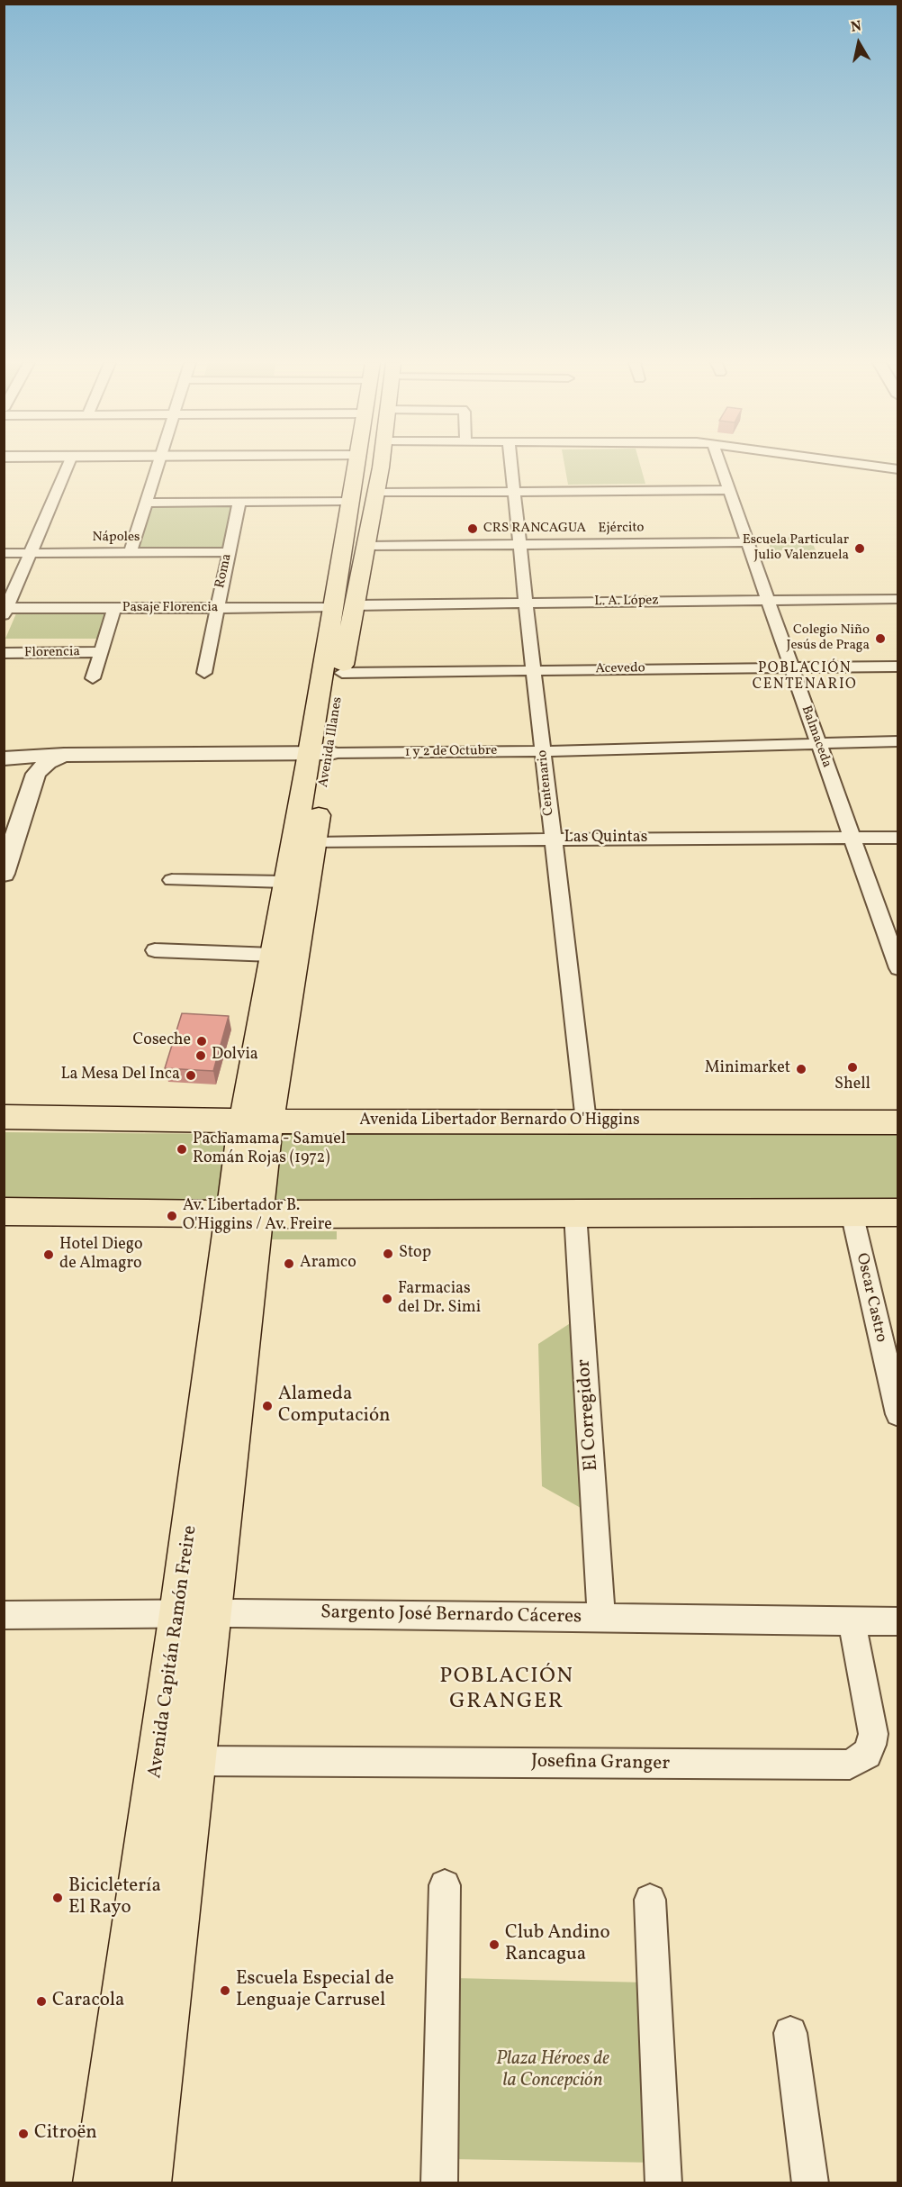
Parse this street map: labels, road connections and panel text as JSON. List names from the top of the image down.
{
  "streets": {
    "main road": ["Avenida Illanes", "Avenida Libertador Bernardo O'Higgins", "Avenida Capitán Ramón Freire"],
    "street": [
      "Ejército",
      "Nápoles",
      "Roma",
      "L. A. López",
      "Pasaje Florencia",
      "Florencia",
      "Acevedo",
      "Balmaceda",
      "1 y 2 de Octubre",
      "Centenario",
      "Las Quintas",
      "Oscar Castro",
      "El Corregidor",
      "Sargento José Bernardo Cáceres",
      "Josefina Granger"
    ]
  },
  "crossings": [
    ["Ejército", "Balmaceda"],
    ["Ejército", "Avenida Illanes"],
    ["Ejército", "Centenario"],
    ["Nápoles", "Roma"],
    ["Roma", "Pasaje Florencia"],
    ["L. A. López", "Balmaceda"],
    ["L. A. López", "Avenida Illanes"],
    ["L. A. López", "Centenario"],
    ["Pasaje Florencia", "Avenida Illanes"],
    ["Acevedo", "Balmaceda"],
    ["Acevedo", "Avenida Illanes"],
    ["Acevedo", "Centenario"],
    ["Balmaceda", "1 y 2 de Octubre"],
    ["Balmaceda", "Las Quintas"],
    ["Avenida Illanes", "1 y 2 de Octubre"],
    ["Avenida Illanes", "Las Quintas"],
    ["Avenida Illanes", "Avenida Libertador Bernardo O'Higgins"],
    ["Avenida Illanes", "Avenida Capitán Ramón Freire"],
    ["1 y 2 de Octubre", "Centenario"],
    ["Centenario", "Las Quintas"],
    ["Centenario", "Avenida Libertador Bernardo O'Higgins"],
    ["Avenida Libertador Bernardo O'Higgins", "Avenida Capitán Ramón Freire"],
    ["El Corregidor", "Sargento José Bernardo Cáceres"],
    ["Sargento José Bernardo Cáceres", "Avenida Capitán Ramón Freire"],
    ["Sargento José Bernardo Cáceres", "Josefina Granger"],
    ["Avenida Capitán Ramón Freire", "Josefina Granger"]
  ],
  "districts": ["POBLACIÓN CENTENARIO", "POBLACIÓN GRANGER"],
  "parks": ["Plaza Héroes de la Concepción"],
  "places": [
    "CRS RANCAGUA",
    "Escuela Particular Julio Valenzuela",
    "Colegio Niño Jesús de Praga",
    "Coseche",
    "Dolvia",
    "Shell",
    "Minimarket",
    "La Mesa Del Inca",
    "Pachamama - Samuel Román Rojas (1972)",
    "Av. Libertador B. O'Higgins / Av. Freire",
    "Stop",
    "Hotel Diego de Almagro",
    "Aramco",
    "Farmacias del Dr. Simi",
    "Alameda Computación",
    "Bicicletería El Rayo",
    "Club Andino Rancagua",
    "Escuela Especial de Lenguaje Carrusel",
    "Caracola",
    "Citroën"
  ],
  "north": "top"
}
